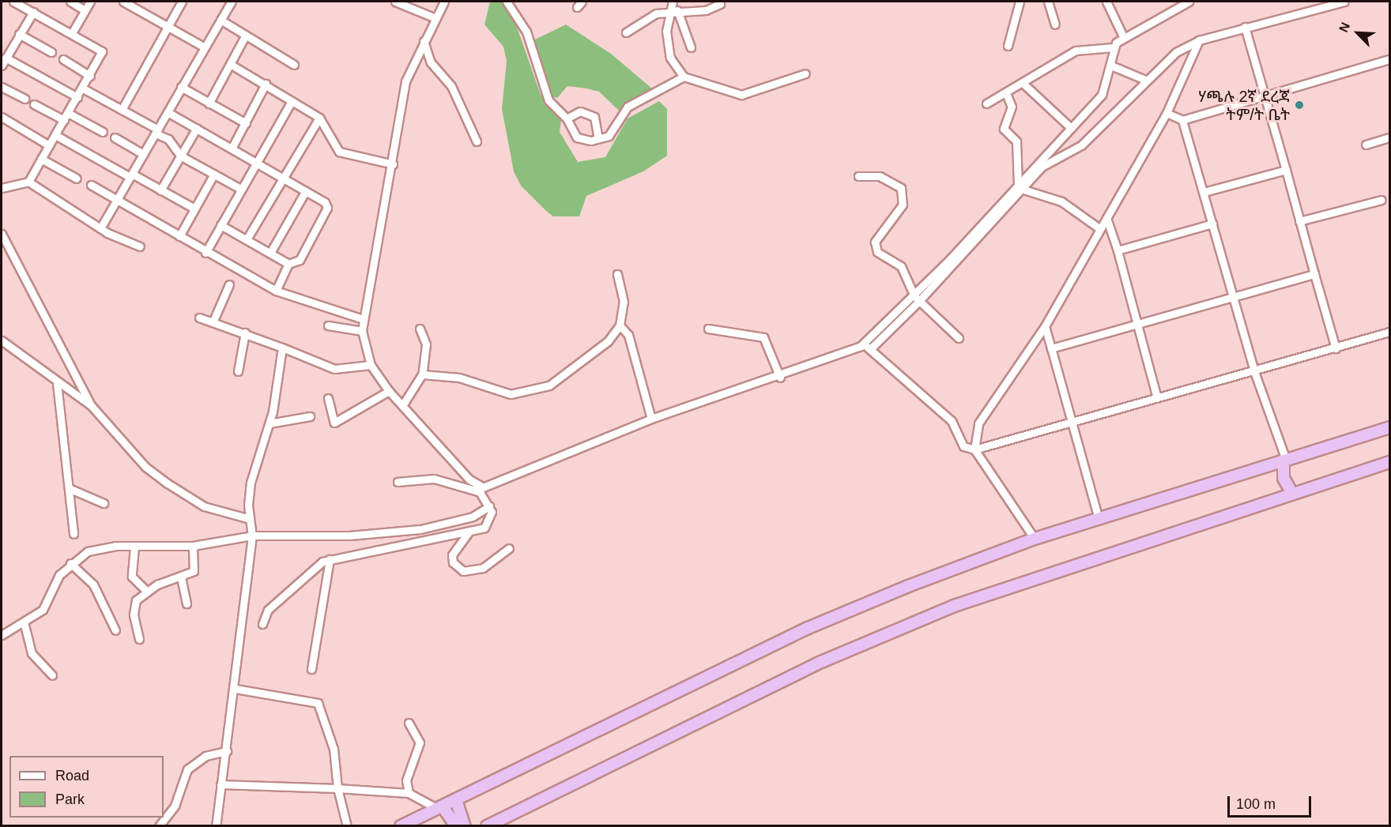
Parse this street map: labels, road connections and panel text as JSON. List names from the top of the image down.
{
  "places": ["ሃጫሉ 2ኛ ደረጃ ትም/ት ቤት"],
  "legend": ["Road", "Park"],
  "scale_bar": "100 m",
  "north": "top left"
}
